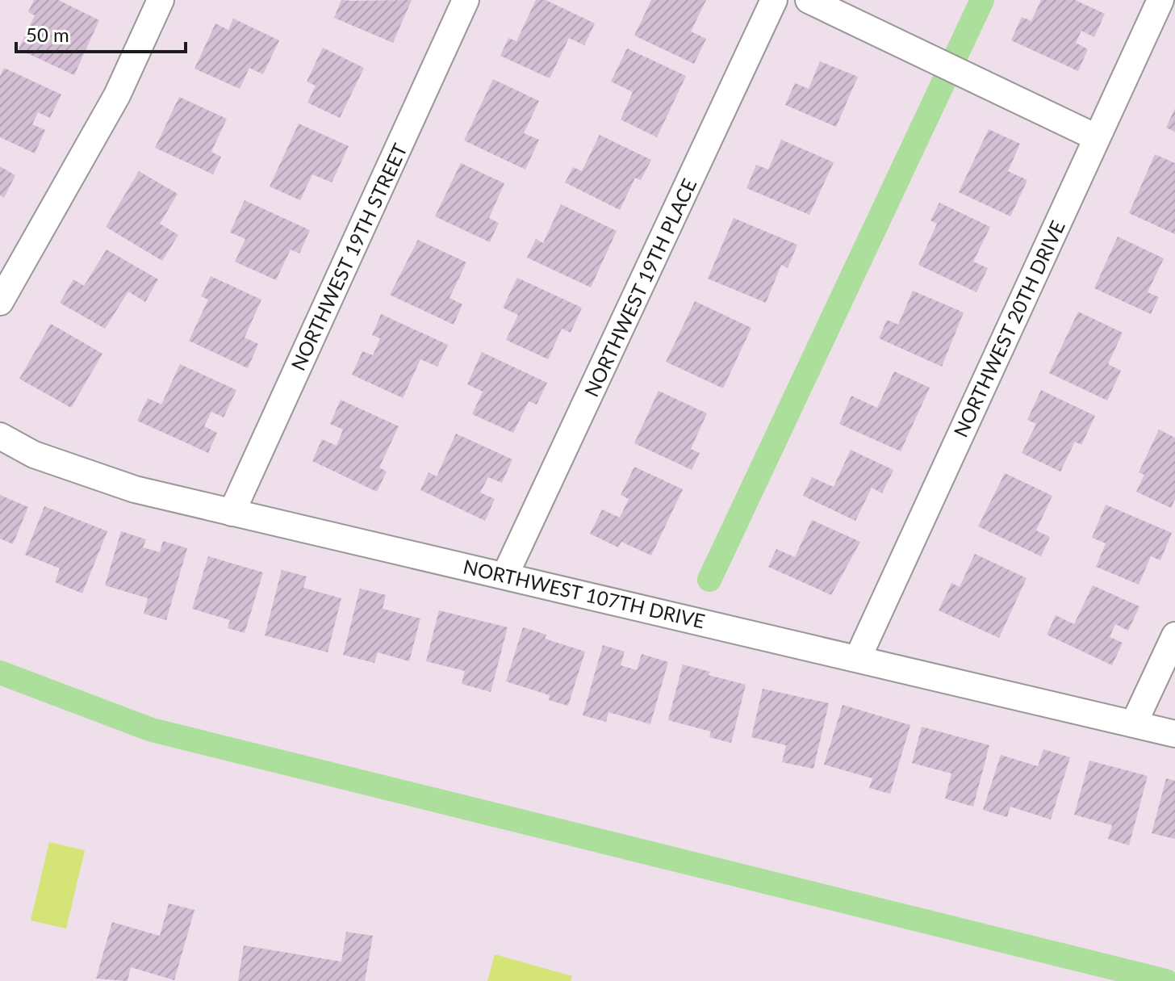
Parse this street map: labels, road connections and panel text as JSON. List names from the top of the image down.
{
  "streets": {
    "street": [
      "NORTHWEST 19TH STREET",
      "NORTHWEST 19TH PLACE",
      "NORTHWEST 20TH DRIVE",
      "NORTHWEST 107TH DRIVE"
    ]
  },
  "crossings": [
    ["NORTHWEST 19TH STREET", "NORTHWEST 107TH DRIVE"],
    ["NORTHWEST 19TH PLACE", "NORTHWEST 107TH DRIVE"],
    ["NORTHWEST 20TH DRIVE", "NORTHWEST 107TH DRIVE"]
  ],
  "scale_bar": "50 m"
}
